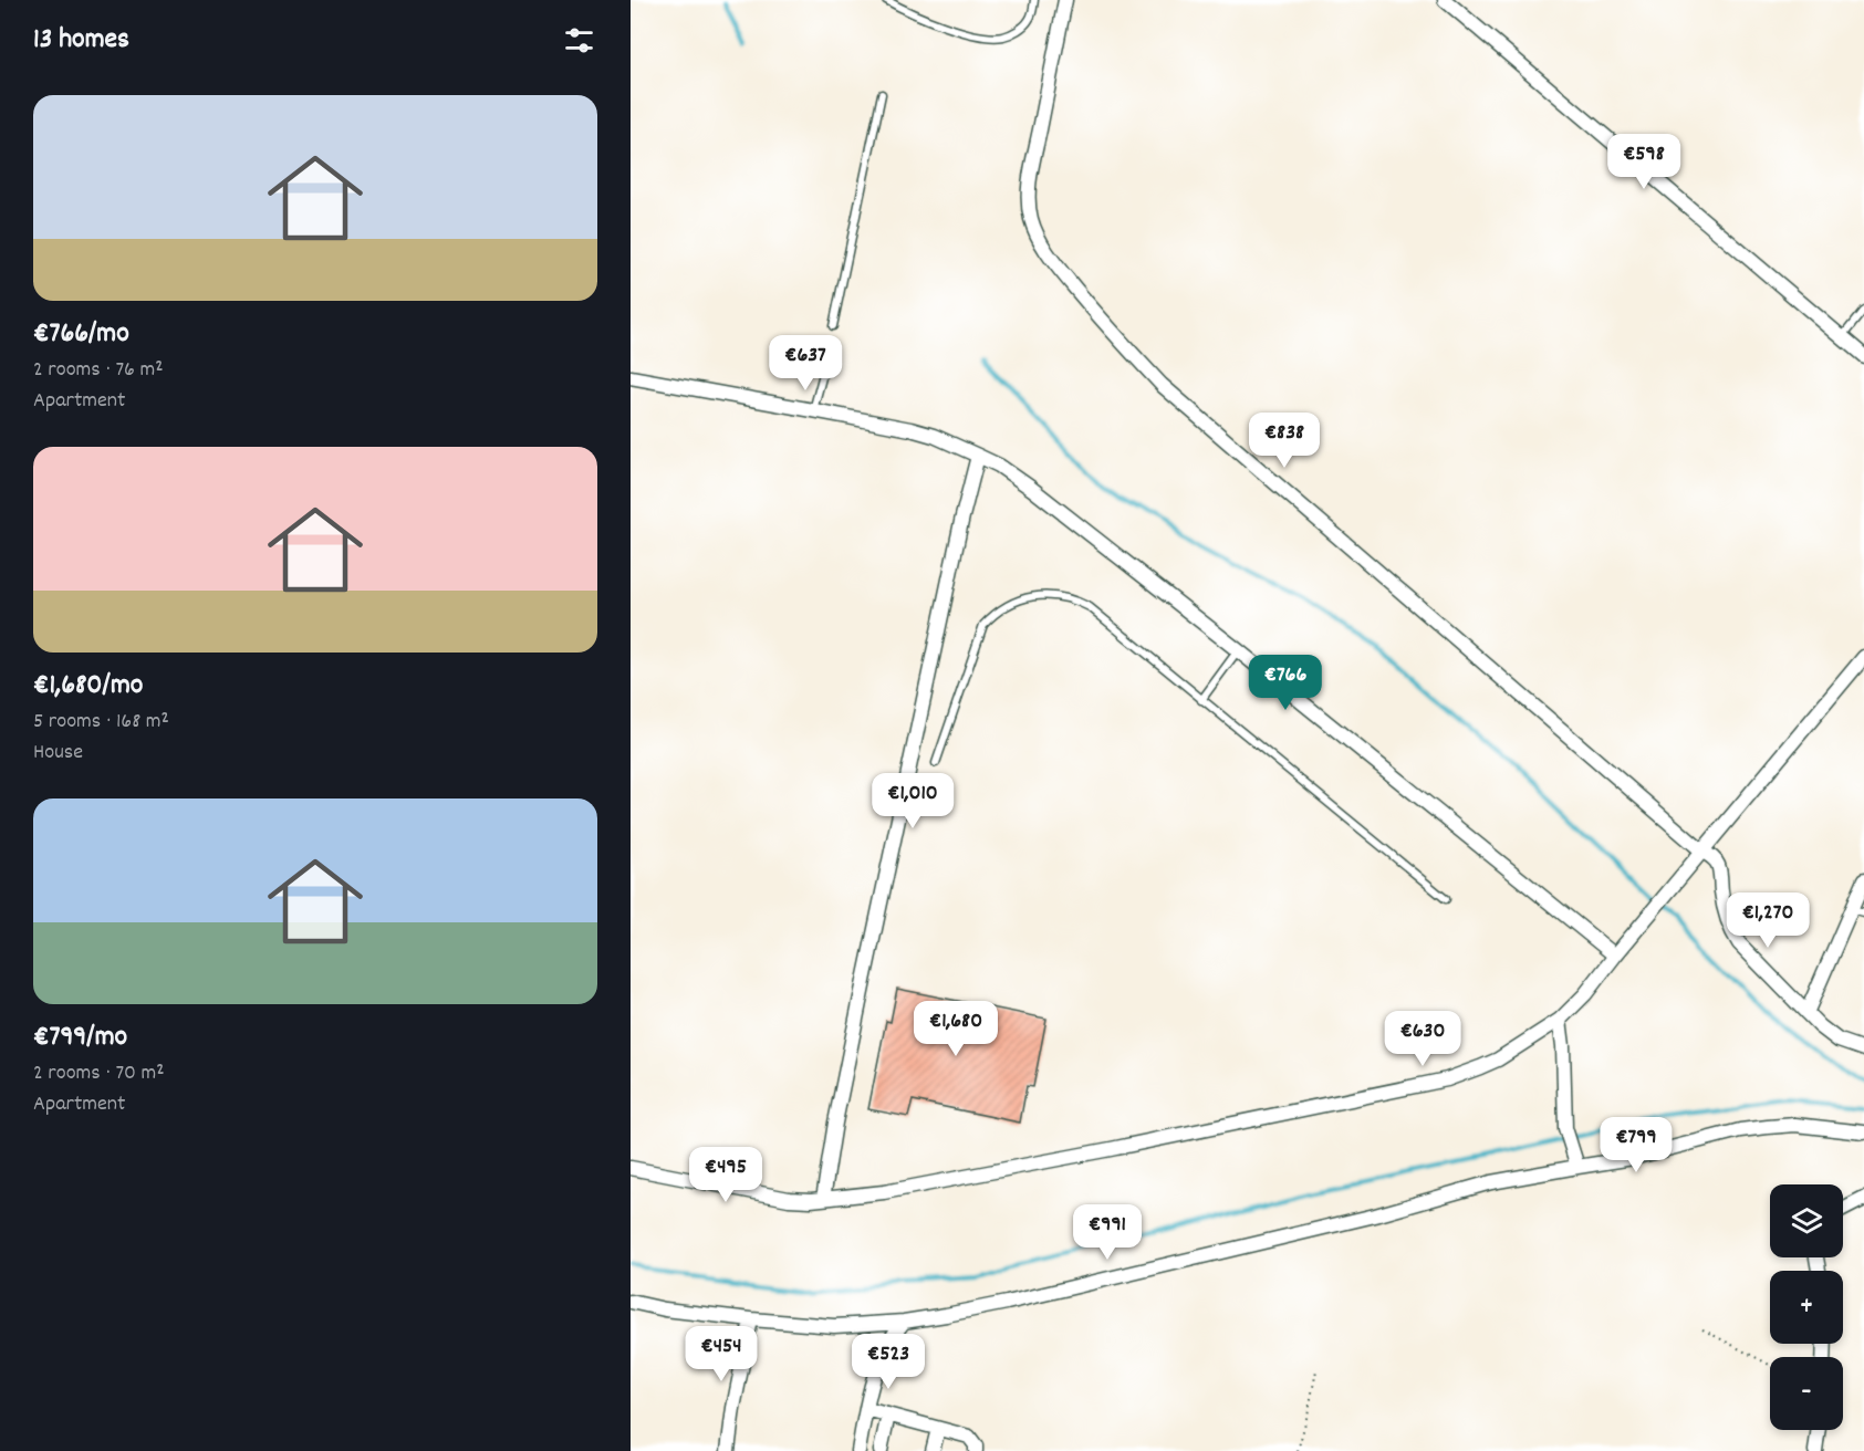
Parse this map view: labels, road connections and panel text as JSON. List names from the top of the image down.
{
  "page": {
    "heading": "13 homes",
    "list": [
      {
        "name": "€766/mo",
        "note": "2 rooms · 76 m² · Apartment"
      },
      {
        "name": "€1,680/mo",
        "note": "5 rooms · 168 m² · House"
      },
      {
        "name": "€799/mo",
        "note": "2 rooms · 70 m² · Apartment"
      }
    ],
    "price": [
      "€598",
      "€637",
      "€838",
      "€766",
      "€1,010",
      "€1,270",
      "€1,680",
      "€630",
      "€799",
      "€495",
      "€991",
      "€454",
      "€523"
    ],
    "map_buttons": ["+", "−"]
  }
}
